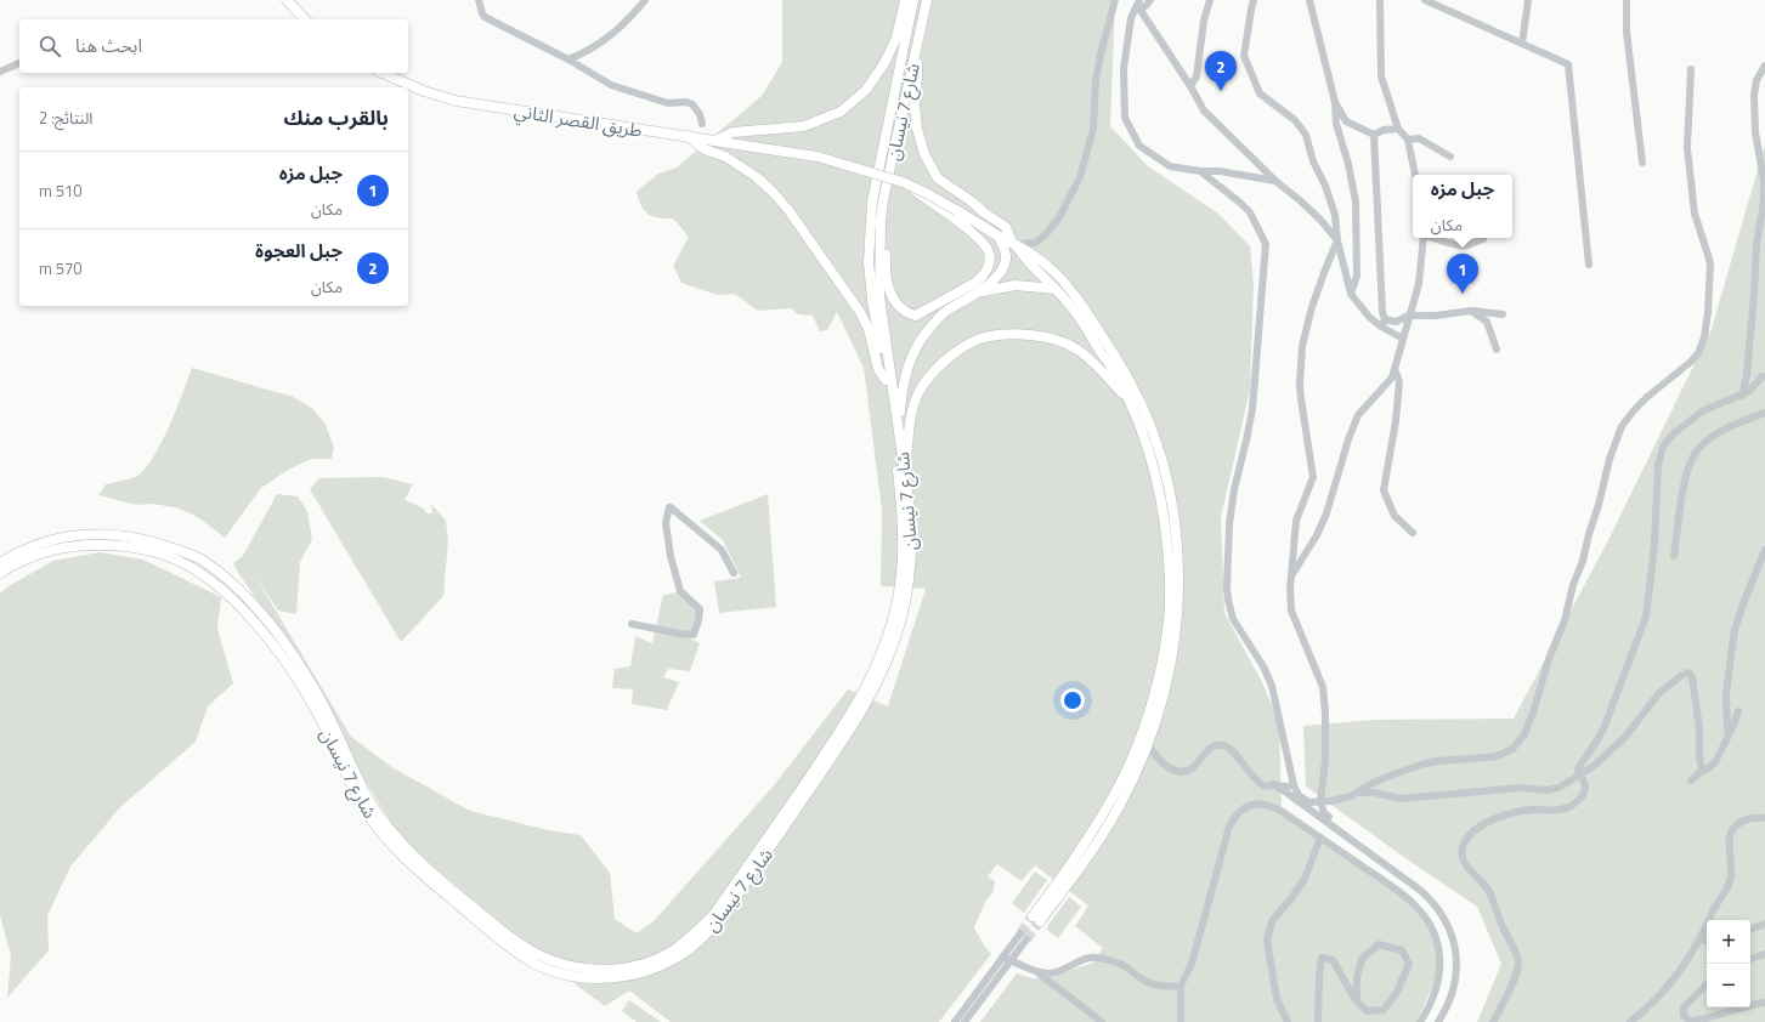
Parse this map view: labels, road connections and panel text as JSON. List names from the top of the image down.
{
  "streets": {
    "main road": ["شارع 7 نيسان", "طريق القصر الثاني"]
  },
  "page": {
    "search": "ابحث هنا",
    "pins": ["2", "1"],
    "heading": ["بالقرب منك", "النتائج: 2"],
    "list": [
      {
        "mark": "1",
        "name": "جبل مزه",
        "note": "مكان",
        "value": "510 m"
      },
      {
        "mark": "2",
        "name": "جبل العجوة",
        "note": "مكان",
        "value": "570 m"
      }
    ],
    "popup": ["جبل مزه", "مكان"],
    "map_buttons": ["+", "−"]
  }
}
